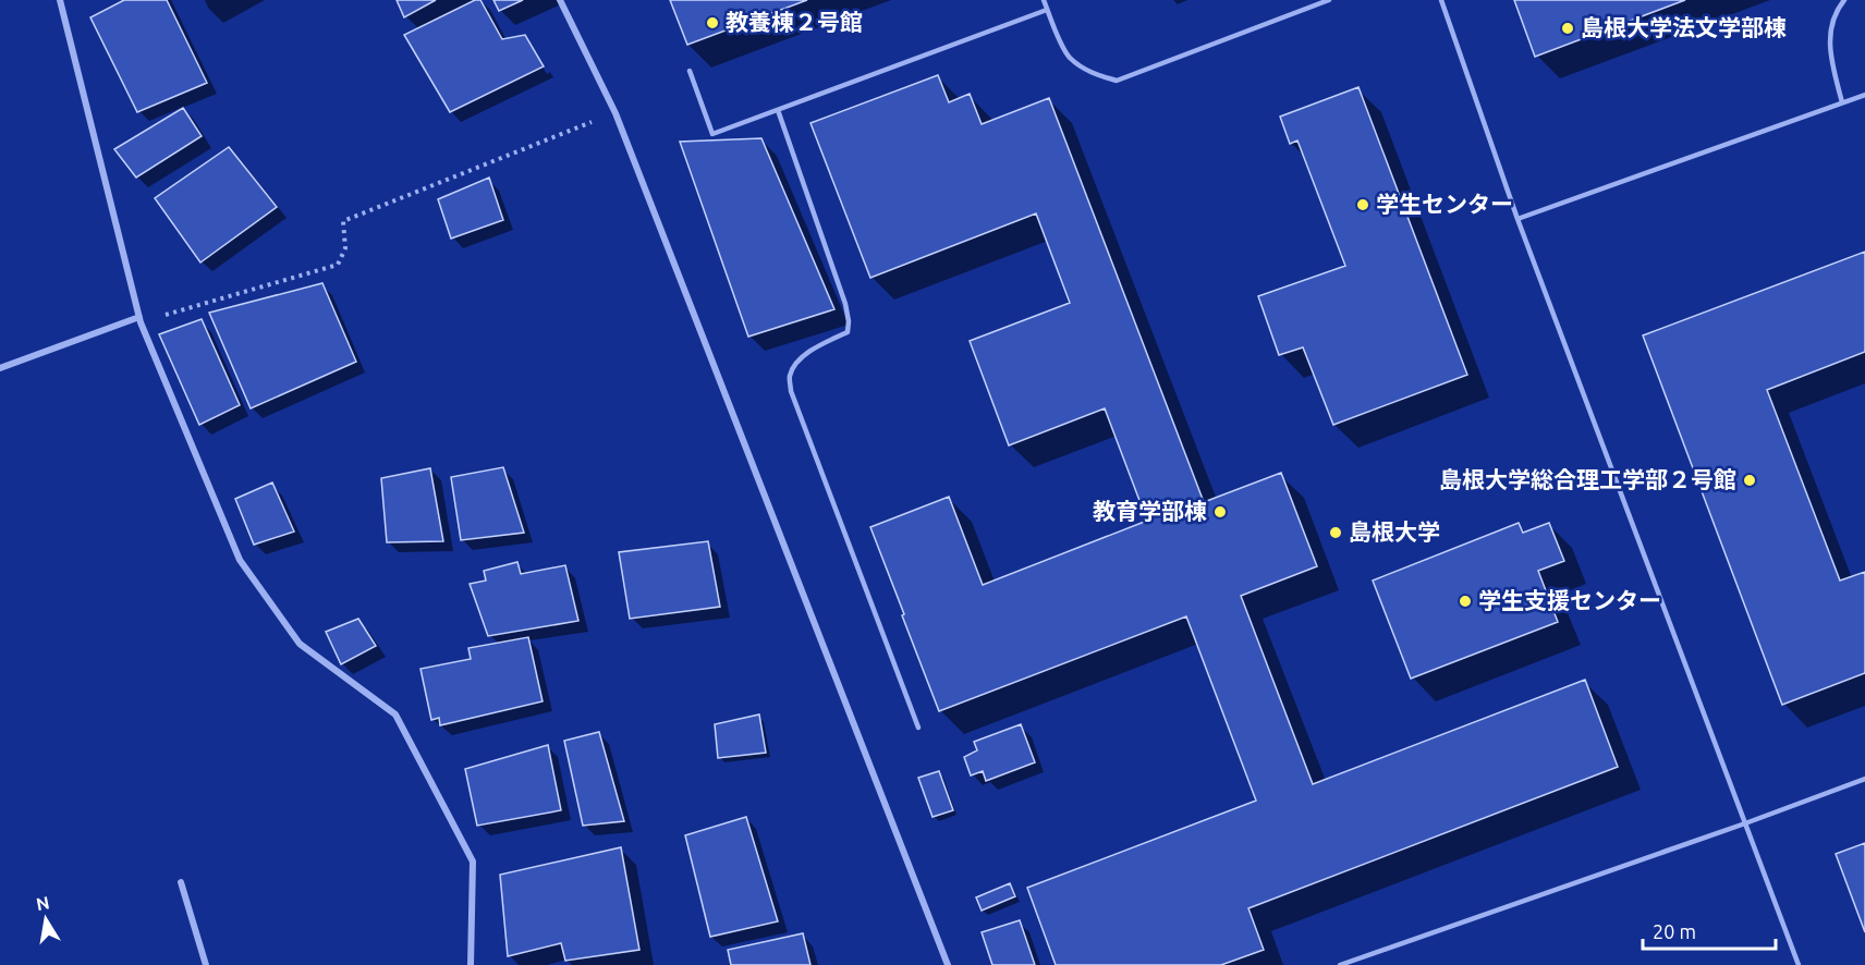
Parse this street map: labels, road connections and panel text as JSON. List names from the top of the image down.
{
  "places": [
    "教養棟２号館",
    "島根大学法文学部棟",
    "学生センター",
    "島根大学総合理工学部２号館",
    "教育学部棟",
    "島根大学",
    "学生支援センター"
  ],
  "scale_bar": "20 m",
  "north": "top"
}
